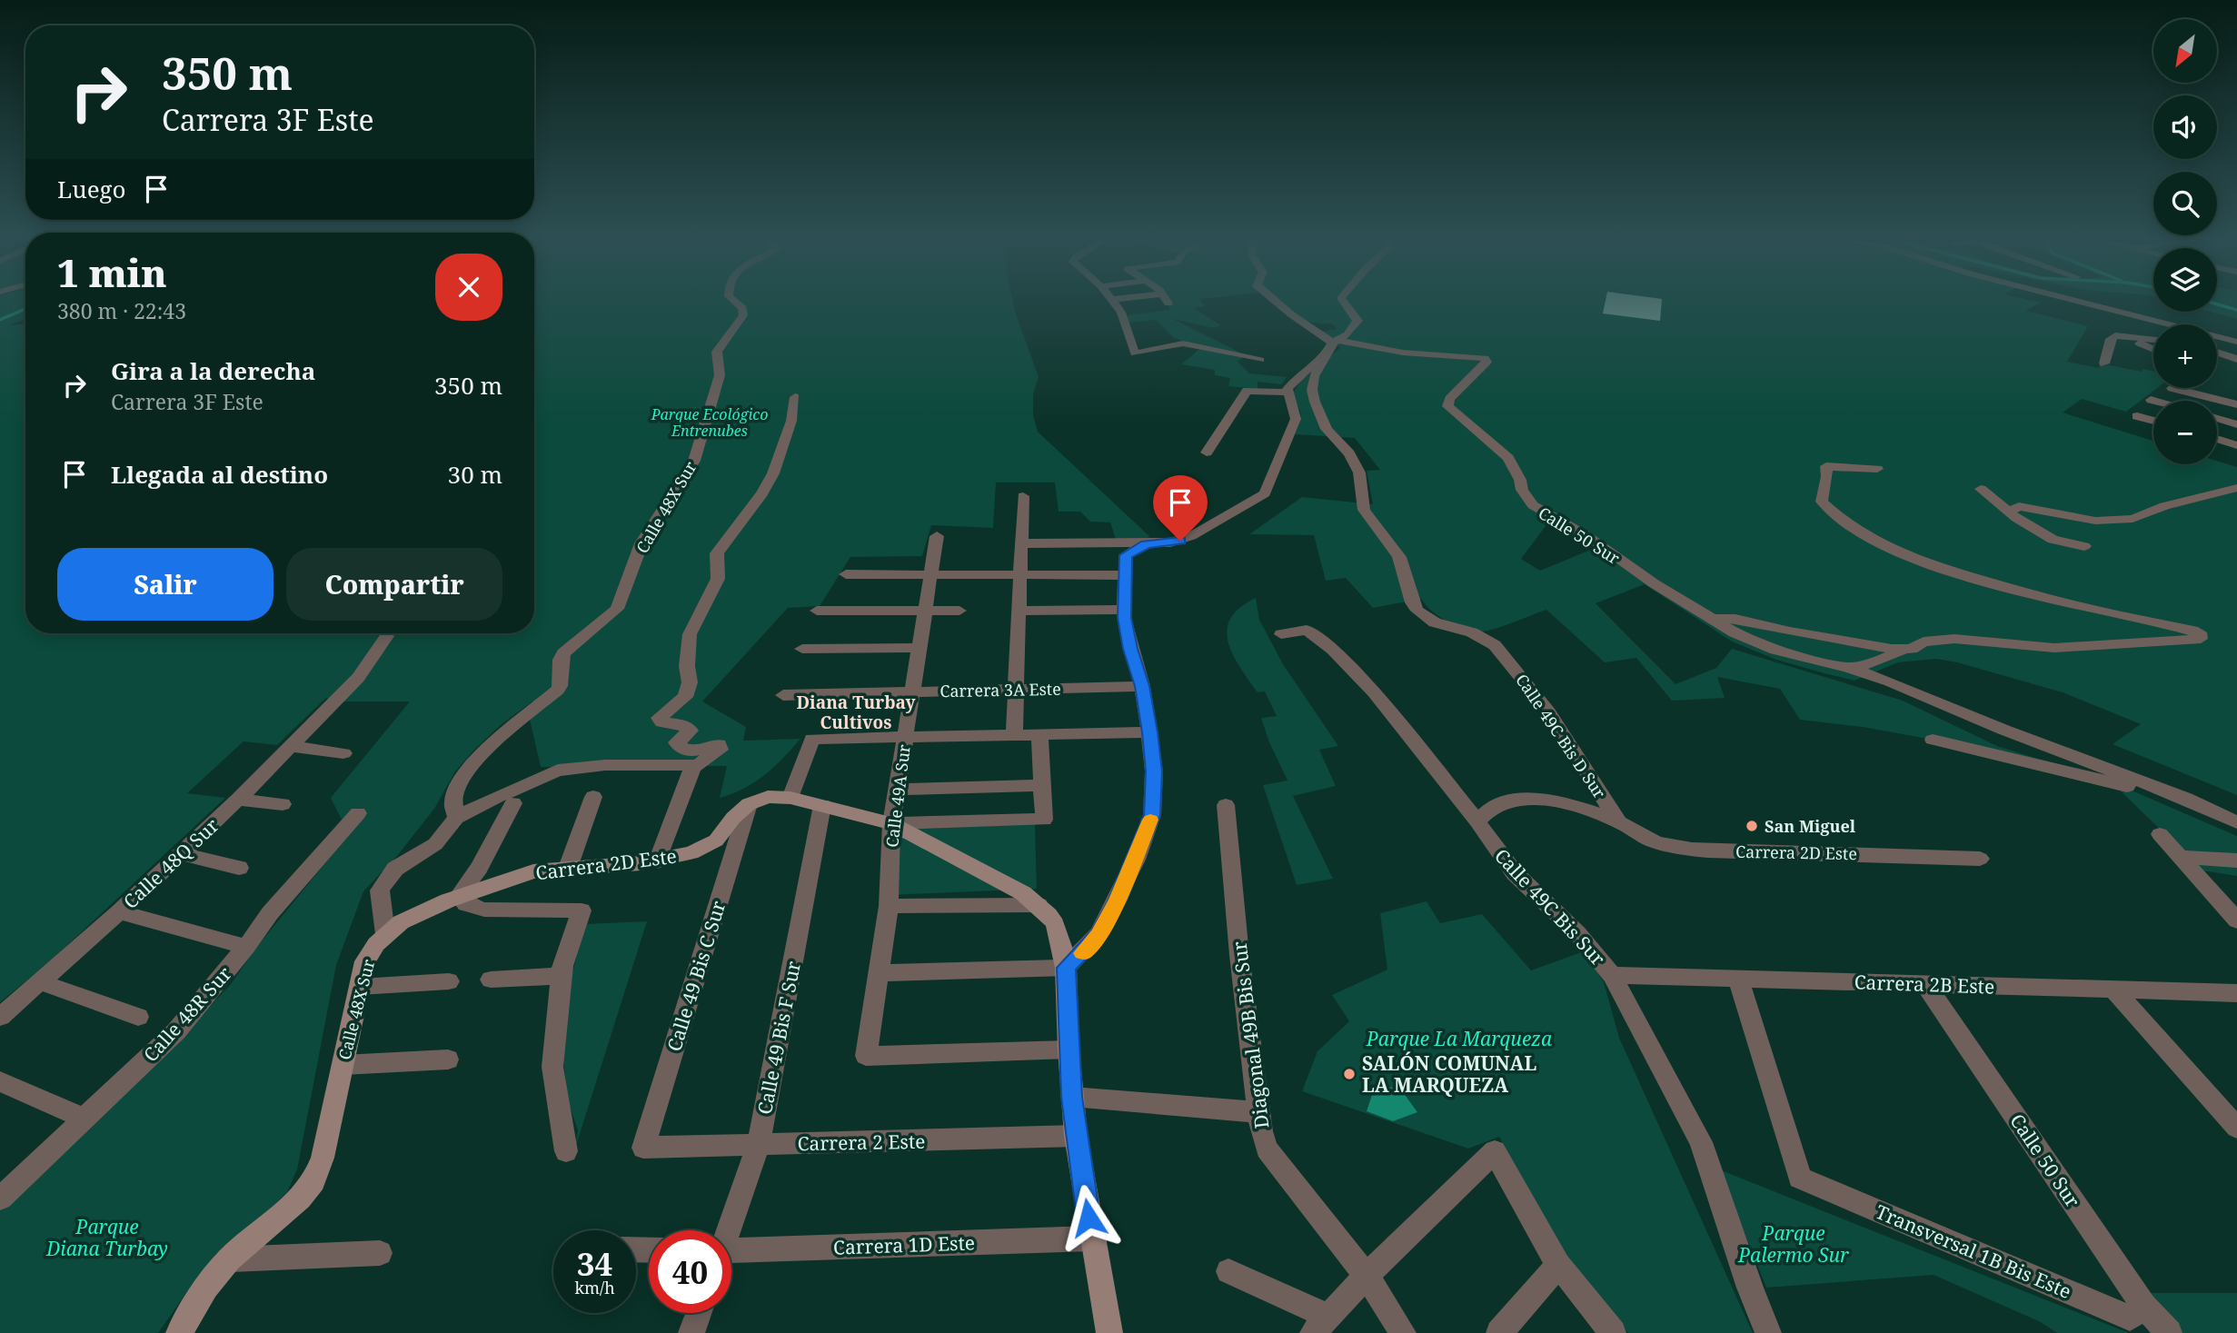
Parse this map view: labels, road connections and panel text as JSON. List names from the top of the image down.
{
  "streets": {
    "street": [
      "Calle 48X Sur",
      "Calle 50 Sur",
      "Carrera 3A Este",
      "Calle 49C Bis D Sur",
      "Calle 49A Sur",
      "Carrera 2D Este",
      "Calle 48Q Sur",
      "Calle 49C Bis Sur",
      "Calle 49 Bis C Sur",
      "Carrera 2B Este",
      "Calle 48R Sur",
      "Diagonal 49B Bis Sur",
      "Calle 49 Bis F Sur",
      "Carrera 2 Este",
      "Carrera 1D Este",
      "Transversal 1B Bis Este"
    ]
  },
  "crossings": [
    ["Calle 48X Sur", "Carrera 2D Este"],
    ["Calle 50 Sur", "Carrera 2B Este"],
    ["Calle 50 Sur", "Transversal 1B Bis Este"],
    ["Carrera 3A Este", "Calle 49A Sur"],
    ["Calle 49C Bis D Sur", "Carrera 2D Este"],
    ["Carrera 2D Este", "Calle 49C Bis Sur"],
    ["Carrera 2D Este", "Calle 49 Bis C Sur"],
    ["Calle 49C Bis Sur", "Carrera 2B Este"],
    ["Calle 49 Bis C Sur", "Carrera 2 Este"],
    ["Carrera 2B Este", "Transversal 1B Bis Este"],
    ["Calle 49 Bis F Sur", "Carrera 2 Este"]
  ],
  "districts": ["Diana Turbay Cultivos"],
  "parks": [
    "Parque Ecológico Entrenubes",
    "Parque La Marqueza",
    "Parque Diana Turbay",
    "Parque Palermo Sur"
  ],
  "places": ["San Miguel", "SALÓN COMUNAL LA MARQUEZA"],
  "north": "bottom left",
  "page": {
    "map_buttons": ["+", "−"],
    "turn": ["350 m", "Carrera 3F Este"],
    "then": "Luego",
    "heading": ["1 min", "380 m · 22:43"],
    "list": [
      {
        "name": "Gira a la derecha",
        "note": "Carrera 3F Este",
        "value": "350 m"
      },
      {
        "name": "Llegada al destino",
        "value": "30 m"
      }
    ],
    "buttons": ["Salir", "Compartir"],
    "speed": "34 km/h",
    "limit": "40"
  }
}
